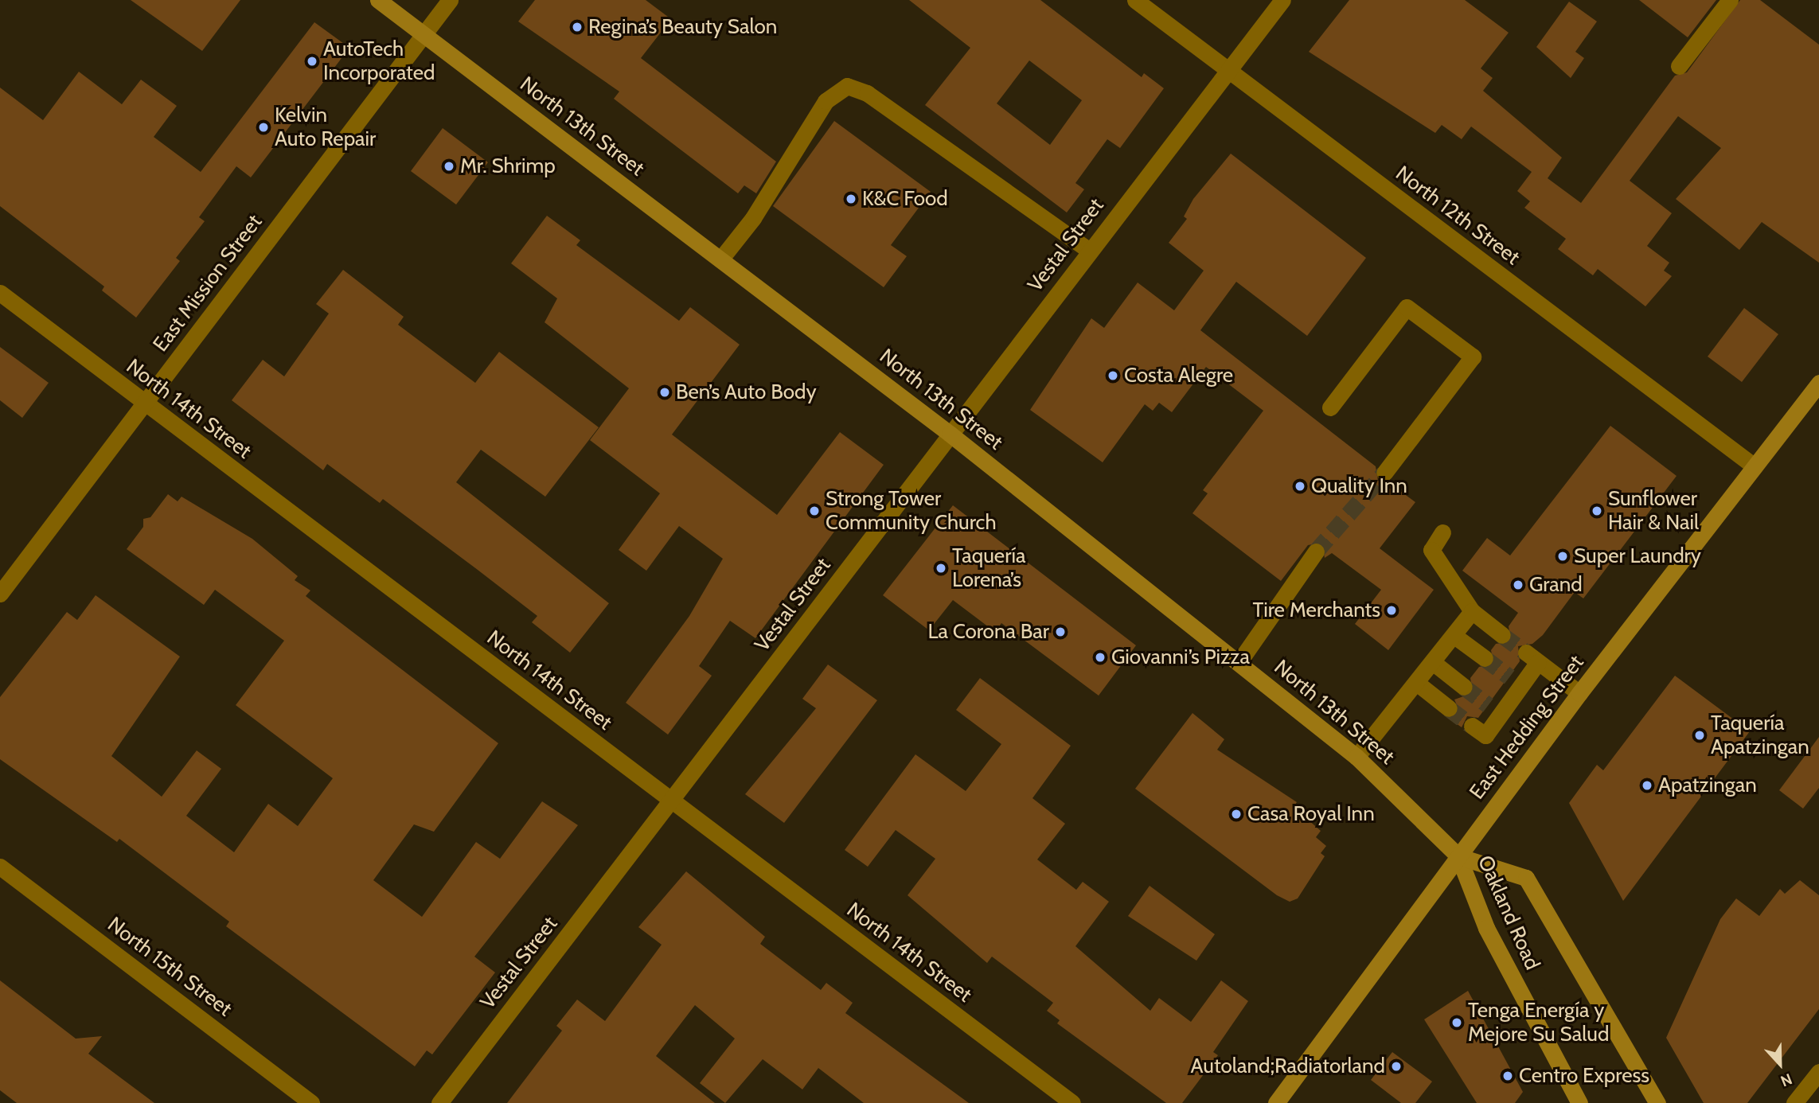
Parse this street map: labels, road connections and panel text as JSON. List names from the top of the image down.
{
  "streets": {
    "main road": ["North 13th Street", "East Hedding Street", "Oakland Road"],
    "street": [
      "North 12th Street",
      "Vestal Street",
      "East Mission Street",
      "North 14th Street",
      "North 15th Street"
    ]
  },
  "crossings": [
    ["North 13th Street", "Vestal Street"],
    ["North 13th Street", "East Mission Street"],
    ["North 13th Street", "East Hedding Street"],
    ["North 13th Street", "Oakland Road"],
    ["North 12th Street", "Vestal Street"],
    ["North 12th Street", "East Hedding Street"],
    ["Vestal Street", "North 14th Street"],
    ["East Mission Street", "North 14th Street"],
    ["East Hedding Street", "Oakland Road"]
  ],
  "places": [
    "Regina’s Beauty Salon",
    "AutoTech Incorporated",
    "Kelvin Auto Repair",
    "Mr. Shrimp",
    "K&C Food",
    "Costa Alegre",
    "Ben’s Auto Body",
    "Quality Inn",
    "Strong Tower Community Church",
    "Sunflower Hair & Nail",
    "Super Laundry",
    "Taquería Lorena’s",
    "Grand",
    "Tire Merchants",
    "La Corona Bar",
    "Giovanni’s Pizza",
    "Taquería Apatzingan",
    "Apatzingan",
    "Casa Royal Inn",
    "Tenga Energía y Mejore Su Salud",
    "Autoland;Radiatorland",
    "Centro Express"
  ],
  "north": "bottom"
}
